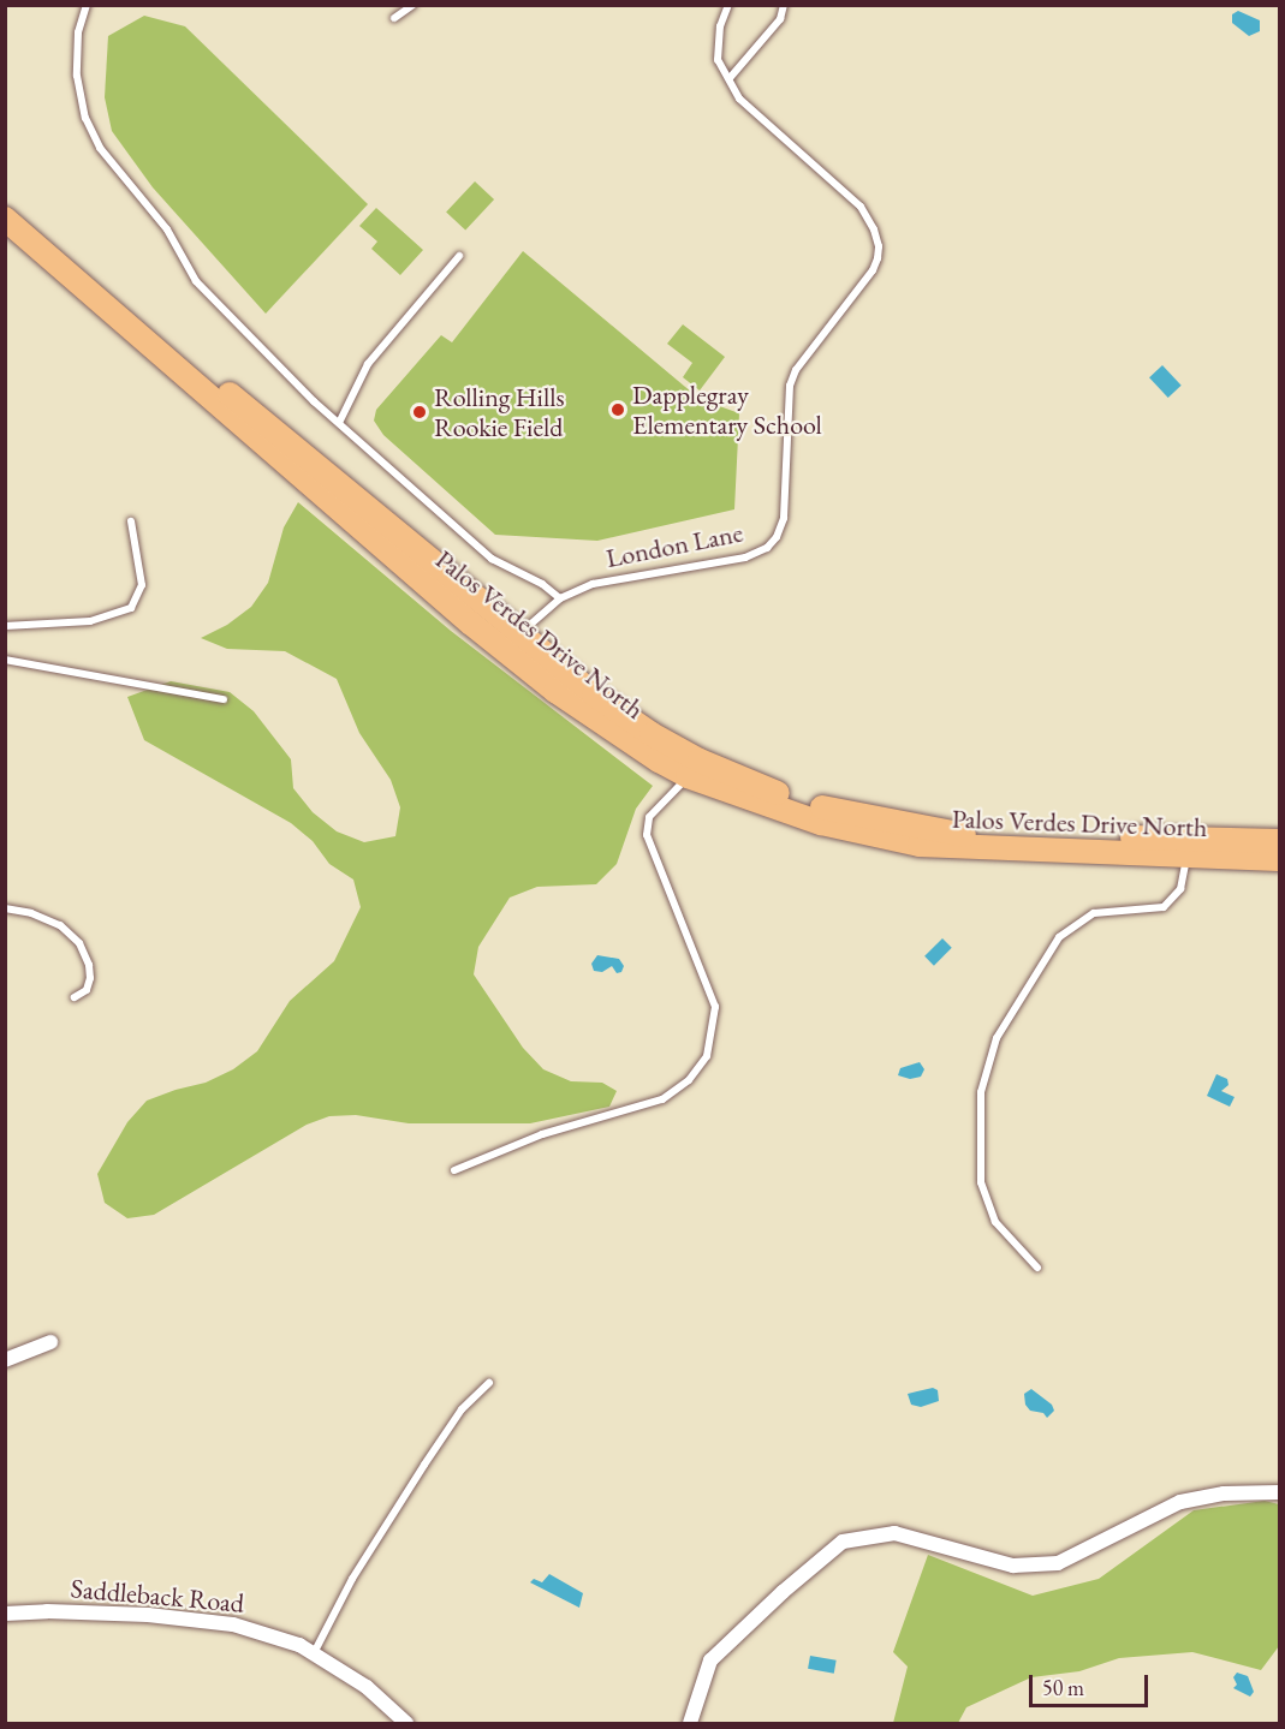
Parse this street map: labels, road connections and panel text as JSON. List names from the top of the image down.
{
  "streets": {
    "main road": ["Palos Verdes Drive North"],
    "street": ["Saddleback Road"],
    "lane": ["London Lane"]
  },
  "crossings": [
    ["London Lane", "Palos Verdes Drive North"]
  ],
  "places": ["Dapplegray Elementary School", "Rolling Hills Rookie Field"],
  "scale_bar": "50 m"
}
